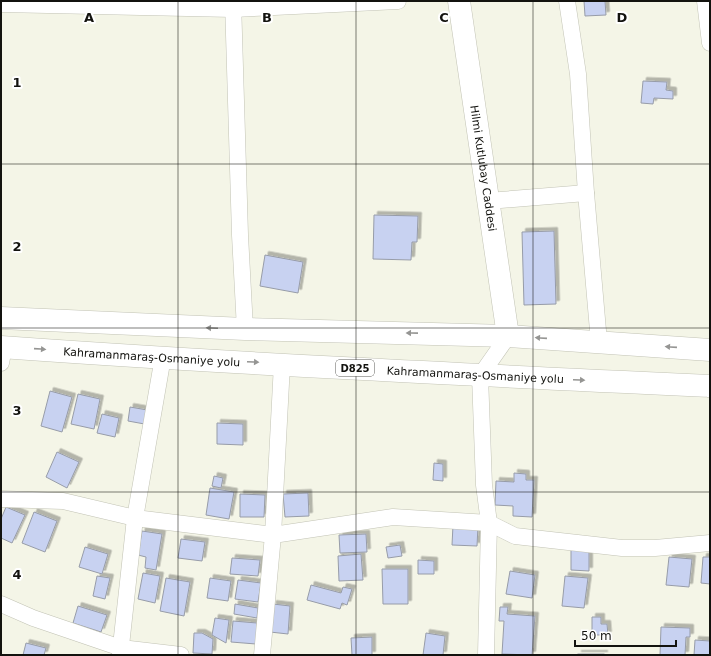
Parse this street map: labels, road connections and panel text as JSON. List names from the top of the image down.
{
  "streets": {
    "main road": ["Hilmi Kutlubay Caddesi", "Kahramanmaraş-Osmaniye yolu", "D825"]
  },
  "scale_bar": "50 m",
  "grid": {
    "columns": [
      "A",
      "B",
      "C",
      "D"
    ],
    "rows": [
      "1",
      "2",
      "3",
      "4"
    ]
  }
}
